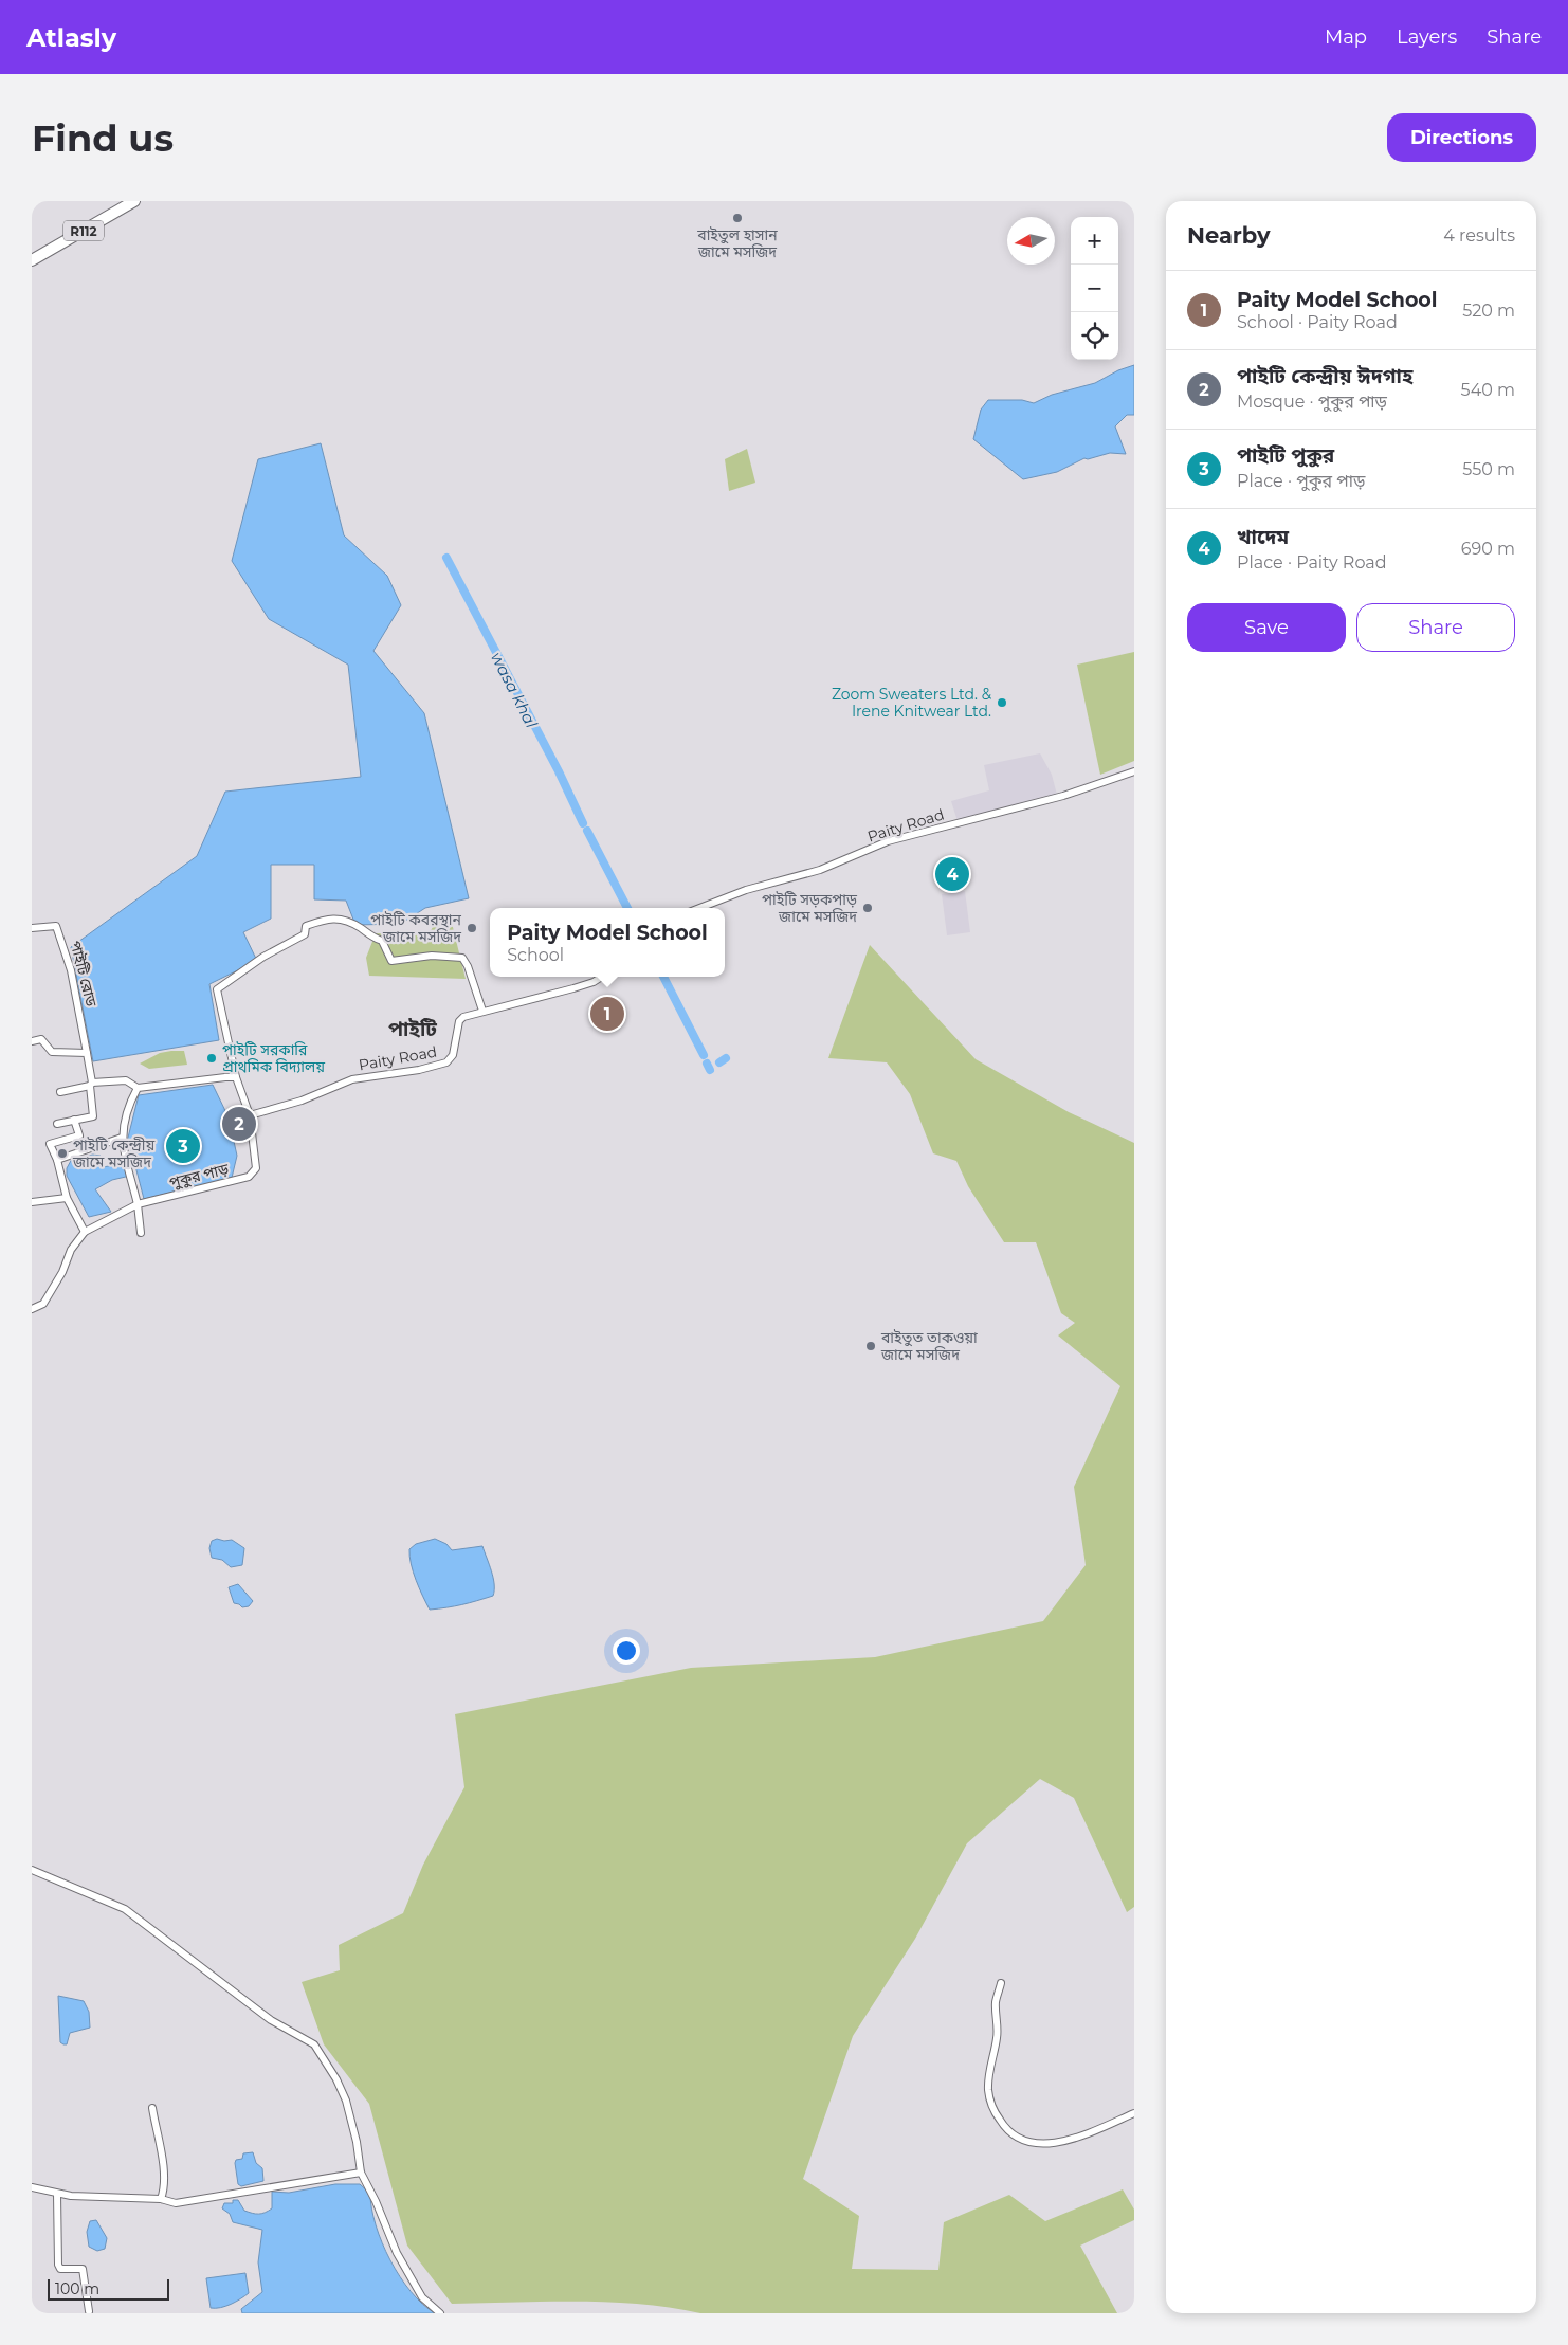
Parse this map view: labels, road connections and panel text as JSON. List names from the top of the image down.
{
  "streets": {
    "main road": ["R112"],
    "street": ["Paity Road", "পাইটি রোড", "পুকুর পাড়"]
  },
  "crossings": [
    ["Paity Road", "পুকুর পাড়"]
  ],
  "districts": ["পাইটি"],
  "water": ["wasa khal"],
  "places": [
    "বাইতুল হাসান জামে মসজিদ",
    "Zoom Sweaters Ltd. & Irene Knitwear Ltd.",
    "পাইটি সড়কপাড় জামে মসজিদ",
    "পাইটি কবরস্থান জামে মসজিদ",
    "পাইটি সরকারি প্রাথমিক বিদ্যালয়",
    "পাইটি কেন্দ্রীয় জামে মসজিদ",
    "বাইতুত তাকওয়া জামে মসজিদ"
  ],
  "scale_bar": "100 m",
  "north": "left",
  "page": {
    "header": "Atlasly",
    "nav": ["Map", "Layers", "Share"],
    "buttons": [
      "Directions",
      ["Save", "Share"]
    ],
    "title": "Find us",
    "heading": ["Nearby", "4 results"],
    "map_buttons": ["+", "−"],
    "list": [
      {
        "mark": "1",
        "name": "Paity Model School",
        "note": "School · Paity Road",
        "value": "520 m"
      },
      {
        "mark": "2",
        "name": "পাইটি কেন্দ্রীয় ঈদগাহ",
        "note": "Mosque · পুকুর পাড়",
        "value": "540 m"
      },
      {
        "mark": "3",
        "name": "পাইটি পুকুর",
        "note": "Place · পুকুর পাড়",
        "value": "550 m"
      },
      {
        "mark": "4",
        "name": "খাদেম",
        "note": "Place · Paity Road",
        "value": "690 m"
      }
    ],
    "pins": [
      "4",
      "1",
      "2",
      "3"
    ],
    "popup": ["Paity Model School", "School"],
    "scale": "100 m"
  }
}
